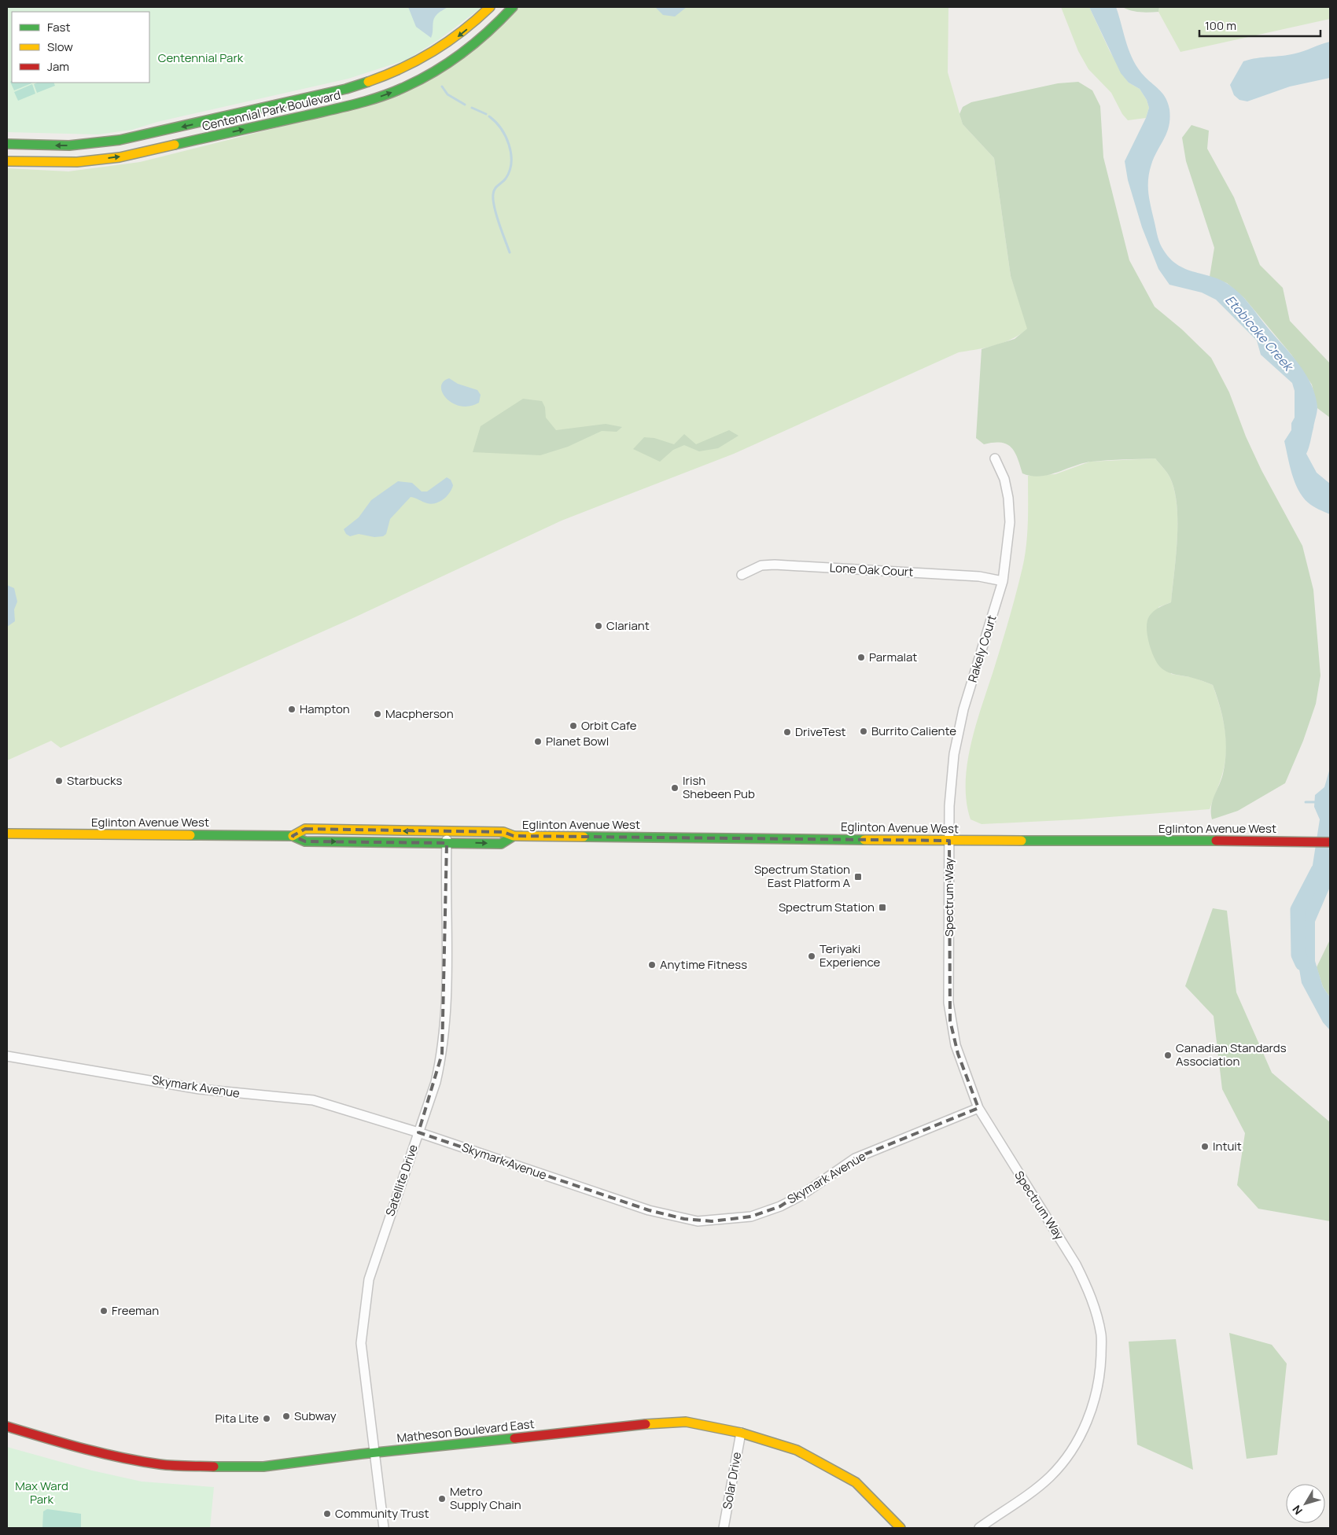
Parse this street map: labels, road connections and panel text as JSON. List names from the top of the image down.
{
  "streets": {
    "street": [
      "Centennial Park Boulevard",
      "Lone Oak Court",
      "Rakely Court",
      "Eglinton Avenue West",
      "Spectrum Way",
      "Skymark Avenue",
      "Satellite Drive",
      "Matheson Boulevard East",
      "Solar Drive"
    ]
  },
  "crossings": [
    ["Lone Oak Court", "Rakely Court"],
    ["Rakely Court", "Eglinton Avenue West"],
    ["Rakely Court", "Spectrum Way"],
    ["Eglinton Avenue West", "Spectrum Way"],
    ["Eglinton Avenue West", "Satellite Drive"],
    ["Spectrum Way", "Skymark Avenue"],
    ["Skymark Avenue", "Satellite Drive"],
    ["Satellite Drive", "Matheson Boulevard East"],
    ["Matheson Boulevard East", "Solar Drive"]
  ],
  "water": ["Etobicoke Creek"],
  "parks": ["Centennial Park", "Max Ward Park"],
  "places": {
    "other": [
      "Clariant",
      "Parmalat",
      "Hampton",
      "Macpherson",
      "Orbit Cafe",
      "Burrito Caliente",
      "DriveTest",
      "Planet Bowl",
      "Starbucks",
      "Irish Shebeen Pub",
      "Teriyaki Experience",
      "Anytime Fitness",
      "Canadian Standards Association",
      "Intuit",
      "Freeman",
      "Subway",
      "Pita Lite",
      "Metro Supply Chain",
      "Community Trust"
    ],
    "transit": ["Spectrum Station East Platform A", "Spectrum Station"]
  },
  "legend": ["Fast", "Slow", "Jam"],
  "scale_bar": "100 m",
  "north": "bottom left"
}
